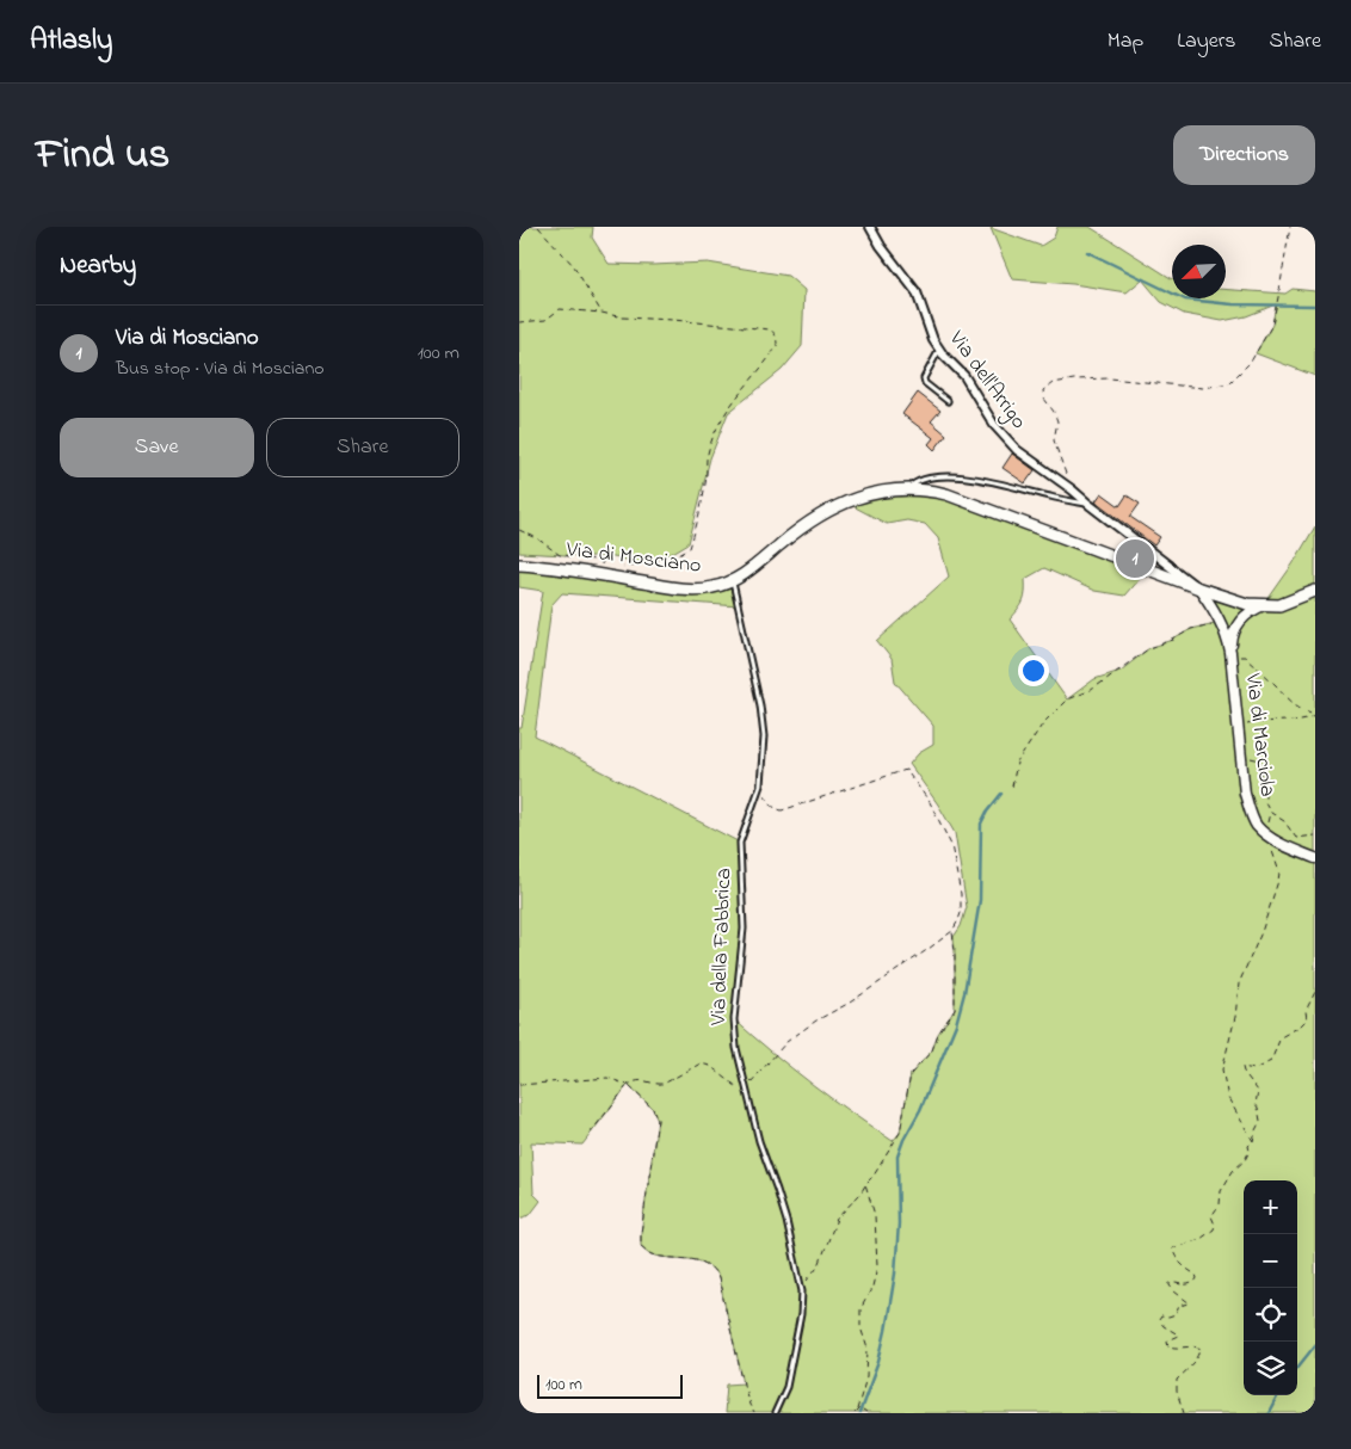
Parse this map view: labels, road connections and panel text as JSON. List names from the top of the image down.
{
  "streets": {
    "main road": ["Via di Mosciano"],
    "street": ["Via dell'Arrigo", "Via di Marciola"],
    "lane": ["Via della Fabbrica"]
  },
  "crossings": [
    ["Via dell'Arrigo", "Via di Mosciano"],
    ["Via dell'Arrigo", "Via di Marciola"],
    ["Via di Mosciano", "Via di Marciola"],
    ["Via di Mosciano", "Via della Fabbrica"]
  ],
  "scale_bar": "100 m",
  "north": "bottom left",
  "page": {
    "header": "Atlasly",
    "nav": ["Map", "Layers", "Share"],
    "title": "Find us",
    "buttons": [
      "Directions",
      ["Save", "Share"]
    ],
    "heading": "Nearby",
    "list": [
      {
        "mark": "1",
        "name": "Via di Mosciano",
        "note": "Bus stop · Via di Mosciano",
        "value": "100 m"
      }
    ],
    "pins": "1",
    "map_buttons": ["+", "−"],
    "scale": "100 m"
  }
}
